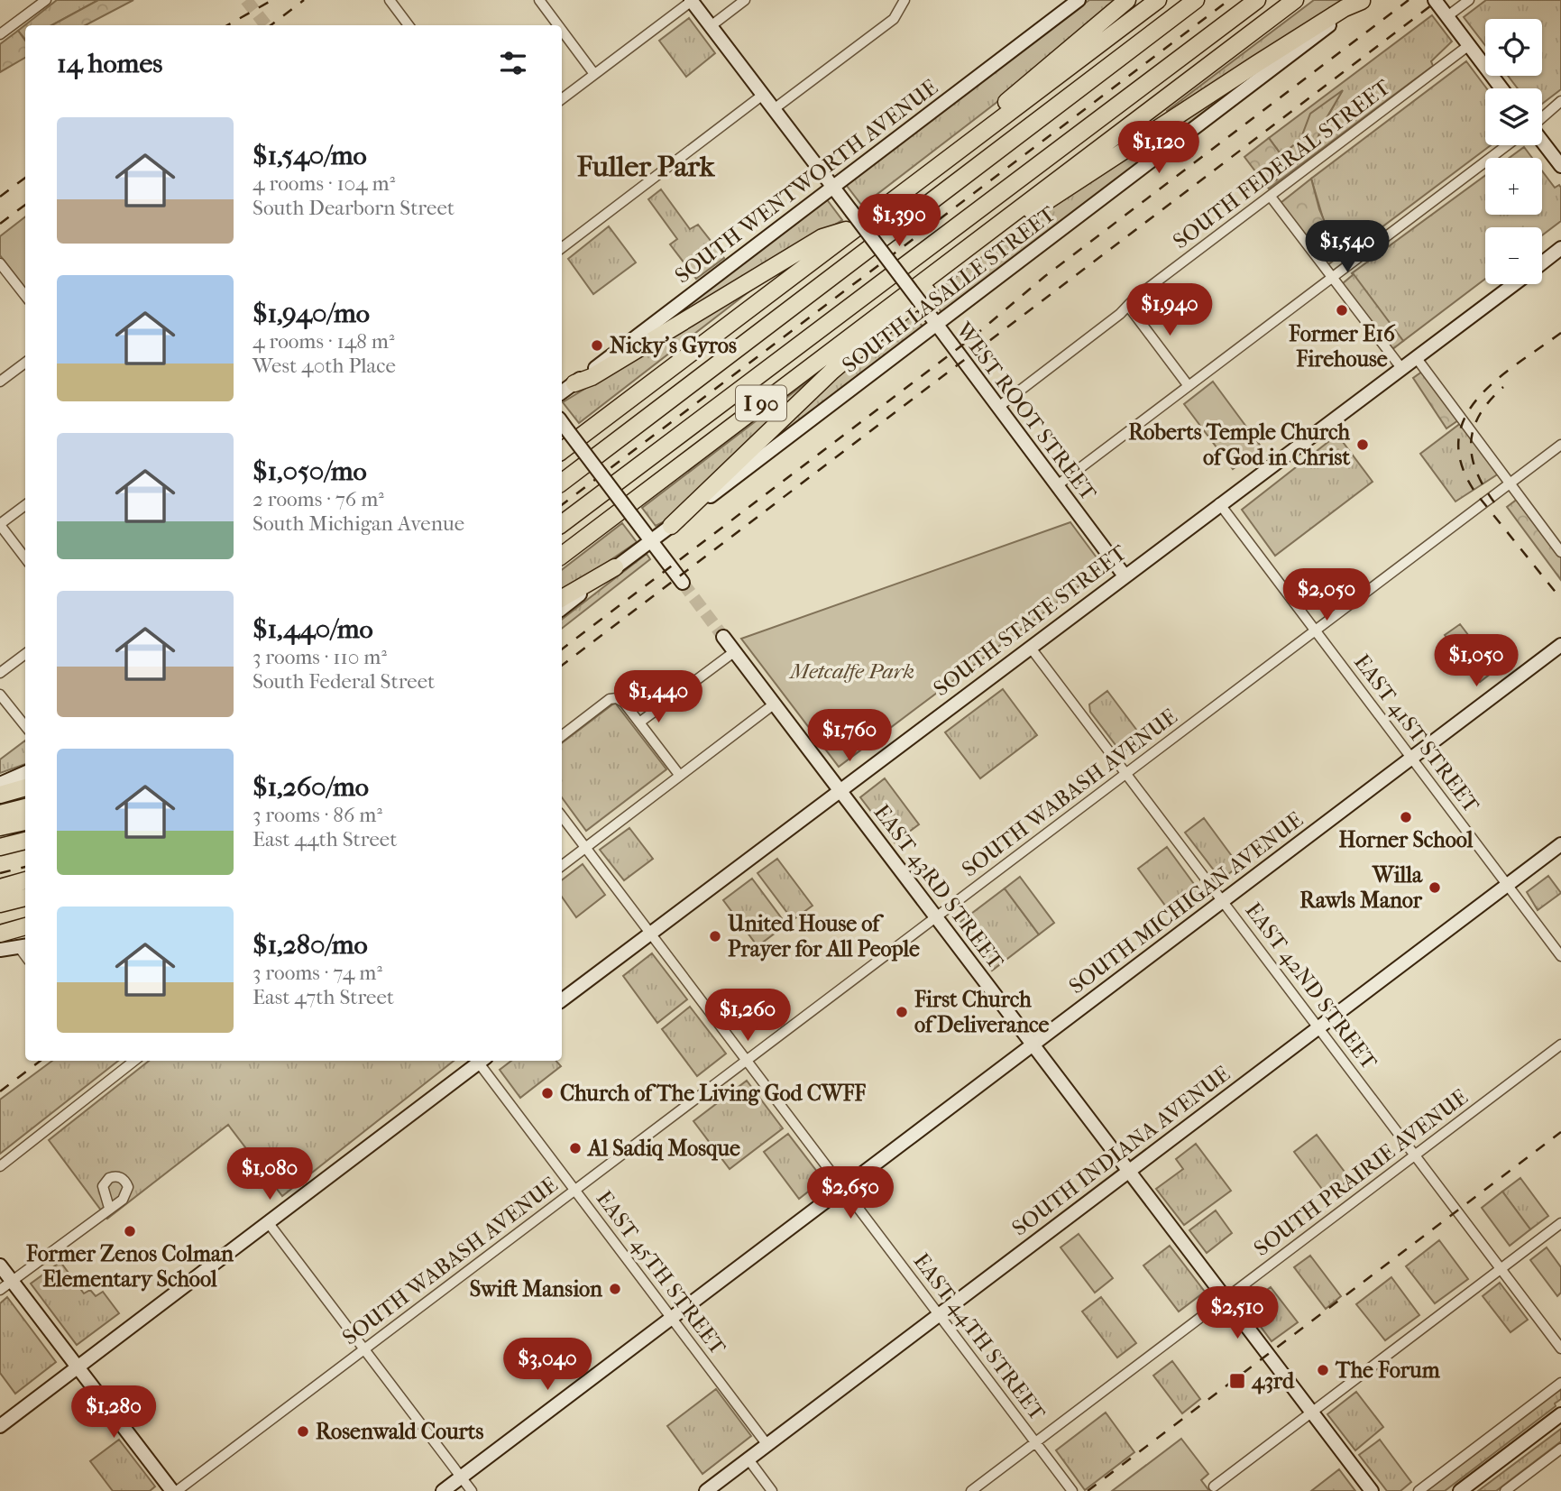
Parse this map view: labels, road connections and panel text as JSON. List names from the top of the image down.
{
  "streets": {
    "highway": ["I 90"],
    "street": [
      "SOUTH FEDERAL STREET",
      "SOUTH WENTWORTH AVENUE",
      "SOUTH LASALLE STREET",
      "WEST ROOT STREET",
      "SOUTH STATE STREET",
      "EAST 41ST STREET",
      "SOUTH WABASH AVENUE",
      "EAST 43RD STREET",
      "SOUTH MICHIGAN AVENUE",
      "EAST 42ND STREET",
      "SOUTH INDIANA AVENUE",
      "SOUTH PRAIRIE AVENUE",
      "EAST 45TH STREET",
      "EAST 44TH STREET"
    ]
  },
  "crossings": [
    ["SOUTH FEDERAL STREET", "WEST ROOT STREET"],
    ["SOUTH WENTWORTH AVENUE", "WEST ROOT STREET"],
    ["SOUTH LASALLE STREET", "WEST ROOT STREET"],
    ["WEST ROOT STREET", "SOUTH STATE STREET"],
    ["SOUTH STATE STREET", "EAST 41ST STREET"],
    ["SOUTH STATE STREET", "EAST 43RD STREET"],
    ["SOUTH STATE STREET", "EAST 42ND STREET"],
    ["SOUTH STATE STREET", "EAST 44TH STREET"],
    ["EAST 41ST STREET", "SOUTH WABASH AVENUE"],
    ["EAST 41ST STREET", "SOUTH MICHIGAN AVENUE"],
    ["EAST 41ST STREET", "SOUTH INDIANA AVENUE"],
    ["SOUTH WABASH AVENUE", "EAST 43RD STREET"],
    ["SOUTH WABASH AVENUE", "EAST 42ND STREET"],
    ["SOUTH WABASH AVENUE", "EAST 45TH STREET"],
    ["SOUTH WABASH AVENUE", "EAST 44TH STREET"],
    ["EAST 43RD STREET", "SOUTH MICHIGAN AVENUE"],
    ["EAST 43RD STREET", "SOUTH INDIANA AVENUE"],
    ["EAST 43RD STREET", "SOUTH PRAIRIE AVENUE"],
    ["SOUTH MICHIGAN AVENUE", "EAST 42ND STREET"],
    ["SOUTH MICHIGAN AVENUE", "EAST 45TH STREET"],
    ["SOUTH MICHIGAN AVENUE", "EAST 44TH STREET"],
    ["EAST 42ND STREET", "SOUTH INDIANA AVENUE"],
    ["EAST 42ND STREET", "SOUTH PRAIRIE AVENUE"],
    ["SOUTH INDIANA AVENUE", "EAST 45TH STREET"],
    ["SOUTH INDIANA AVENUE", "EAST 44TH STREET"],
    ["SOUTH PRAIRIE AVENUE", "EAST 44TH STREET"]
  ],
  "districts": ["Fuller Park"],
  "parks": ["Metcalfe Park"],
  "places": {
    "other": [
      "Former E16 Firehouse",
      "Nicky's Gyros",
      "Roberts Temple Church of God in Christ",
      "Horner School",
      "Willa Rawls Manor",
      "United House of Prayer for All People",
      "First Church of Deliverance",
      "Church of The Living God CWFF",
      "Al Sadiq Mosque",
      "Former Zenos Colman Elementary School",
      "Swift Mansion",
      "The Forum",
      "Rosenwald Courts"
    ],
    "transit": ["43rd"]
  },
  "page": {
    "map_buttons": ["+", "−"],
    "heading": "14 homes",
    "list": [
      {
        "name": "$1,540/mo",
        "note": "4 rooms · 104 m² · South Dearborn Street"
      },
      {
        "name": "$1,940/mo",
        "note": "4 rooms · 148 m² · West 40th Place"
      },
      {
        "name": "$1,050/mo",
        "note": "2 rooms · 76 m² · South Michigan Avenue"
      },
      {
        "name": "$1,440/mo",
        "note": "3 rooms · 110 m² · South Federal Street"
      },
      {
        "name": "$1,260/mo",
        "note": "3 rooms · 86 m² · East 44th Street"
      },
      {
        "name": "$1,280/mo",
        "note": "3 rooms · 74 m² · East 47th Street"
      }
    ],
    "price": [
      "$1,120",
      "$1,390",
      "$1,540",
      "$1,940",
      "$2,050",
      "$1,050",
      "$1,440",
      "$1,760",
      "$1,260",
      "$1,080",
      "$2,650",
      "$2,510",
      "$3,040",
      "$1,280"
    ]
  }
}
